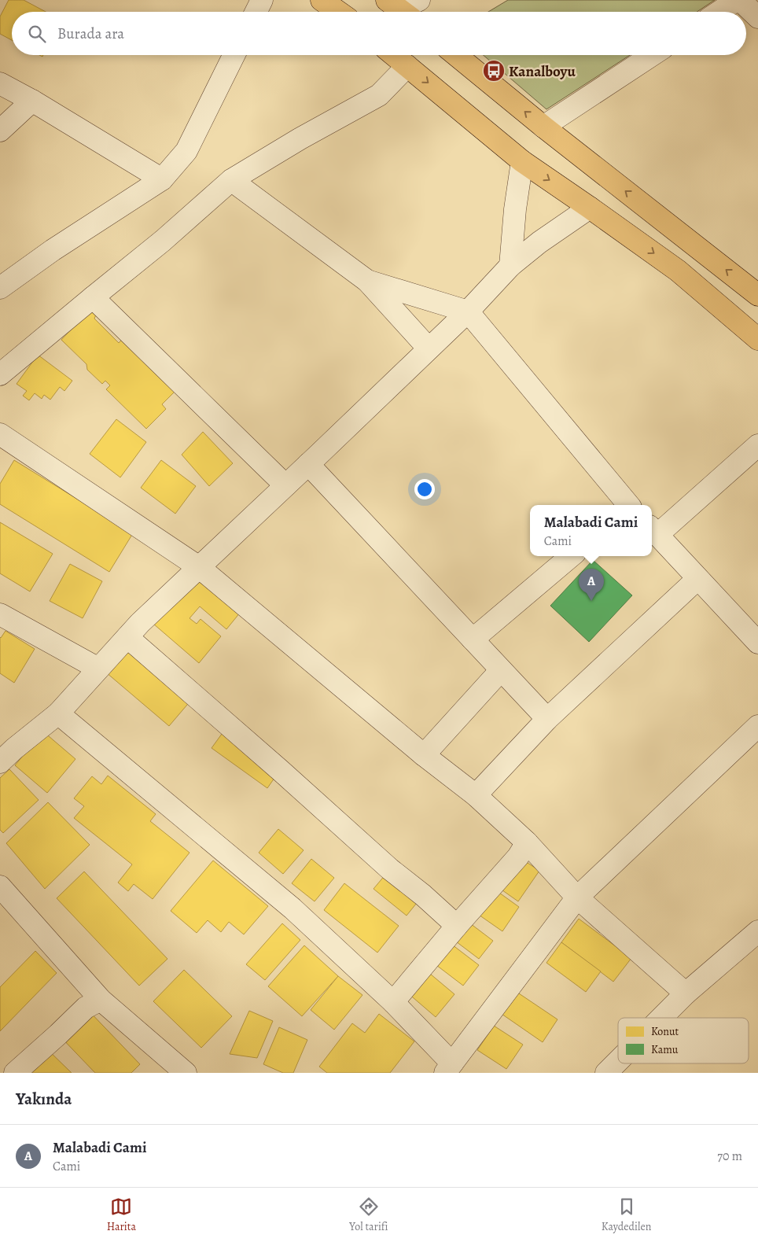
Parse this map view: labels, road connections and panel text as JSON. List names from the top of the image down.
{
  "places": {
    "bus stop": ["Kanalboyu"]
  },
  "legend": ["Konut", "Kamu"],
  "page": {
    "search": "Burada ara",
    "popup": ["Malabadi Cami", "Cami"],
    "pins": "A",
    "heading": "Yakında",
    "list": [
      {
        "mark": "A",
        "name": "Malabadi Cami",
        "note": "Cami",
        "value": "70 m"
      }
    ],
    "nav": ["Harita", "Yol tarifi", "Kaydedilen"]
  }
}
